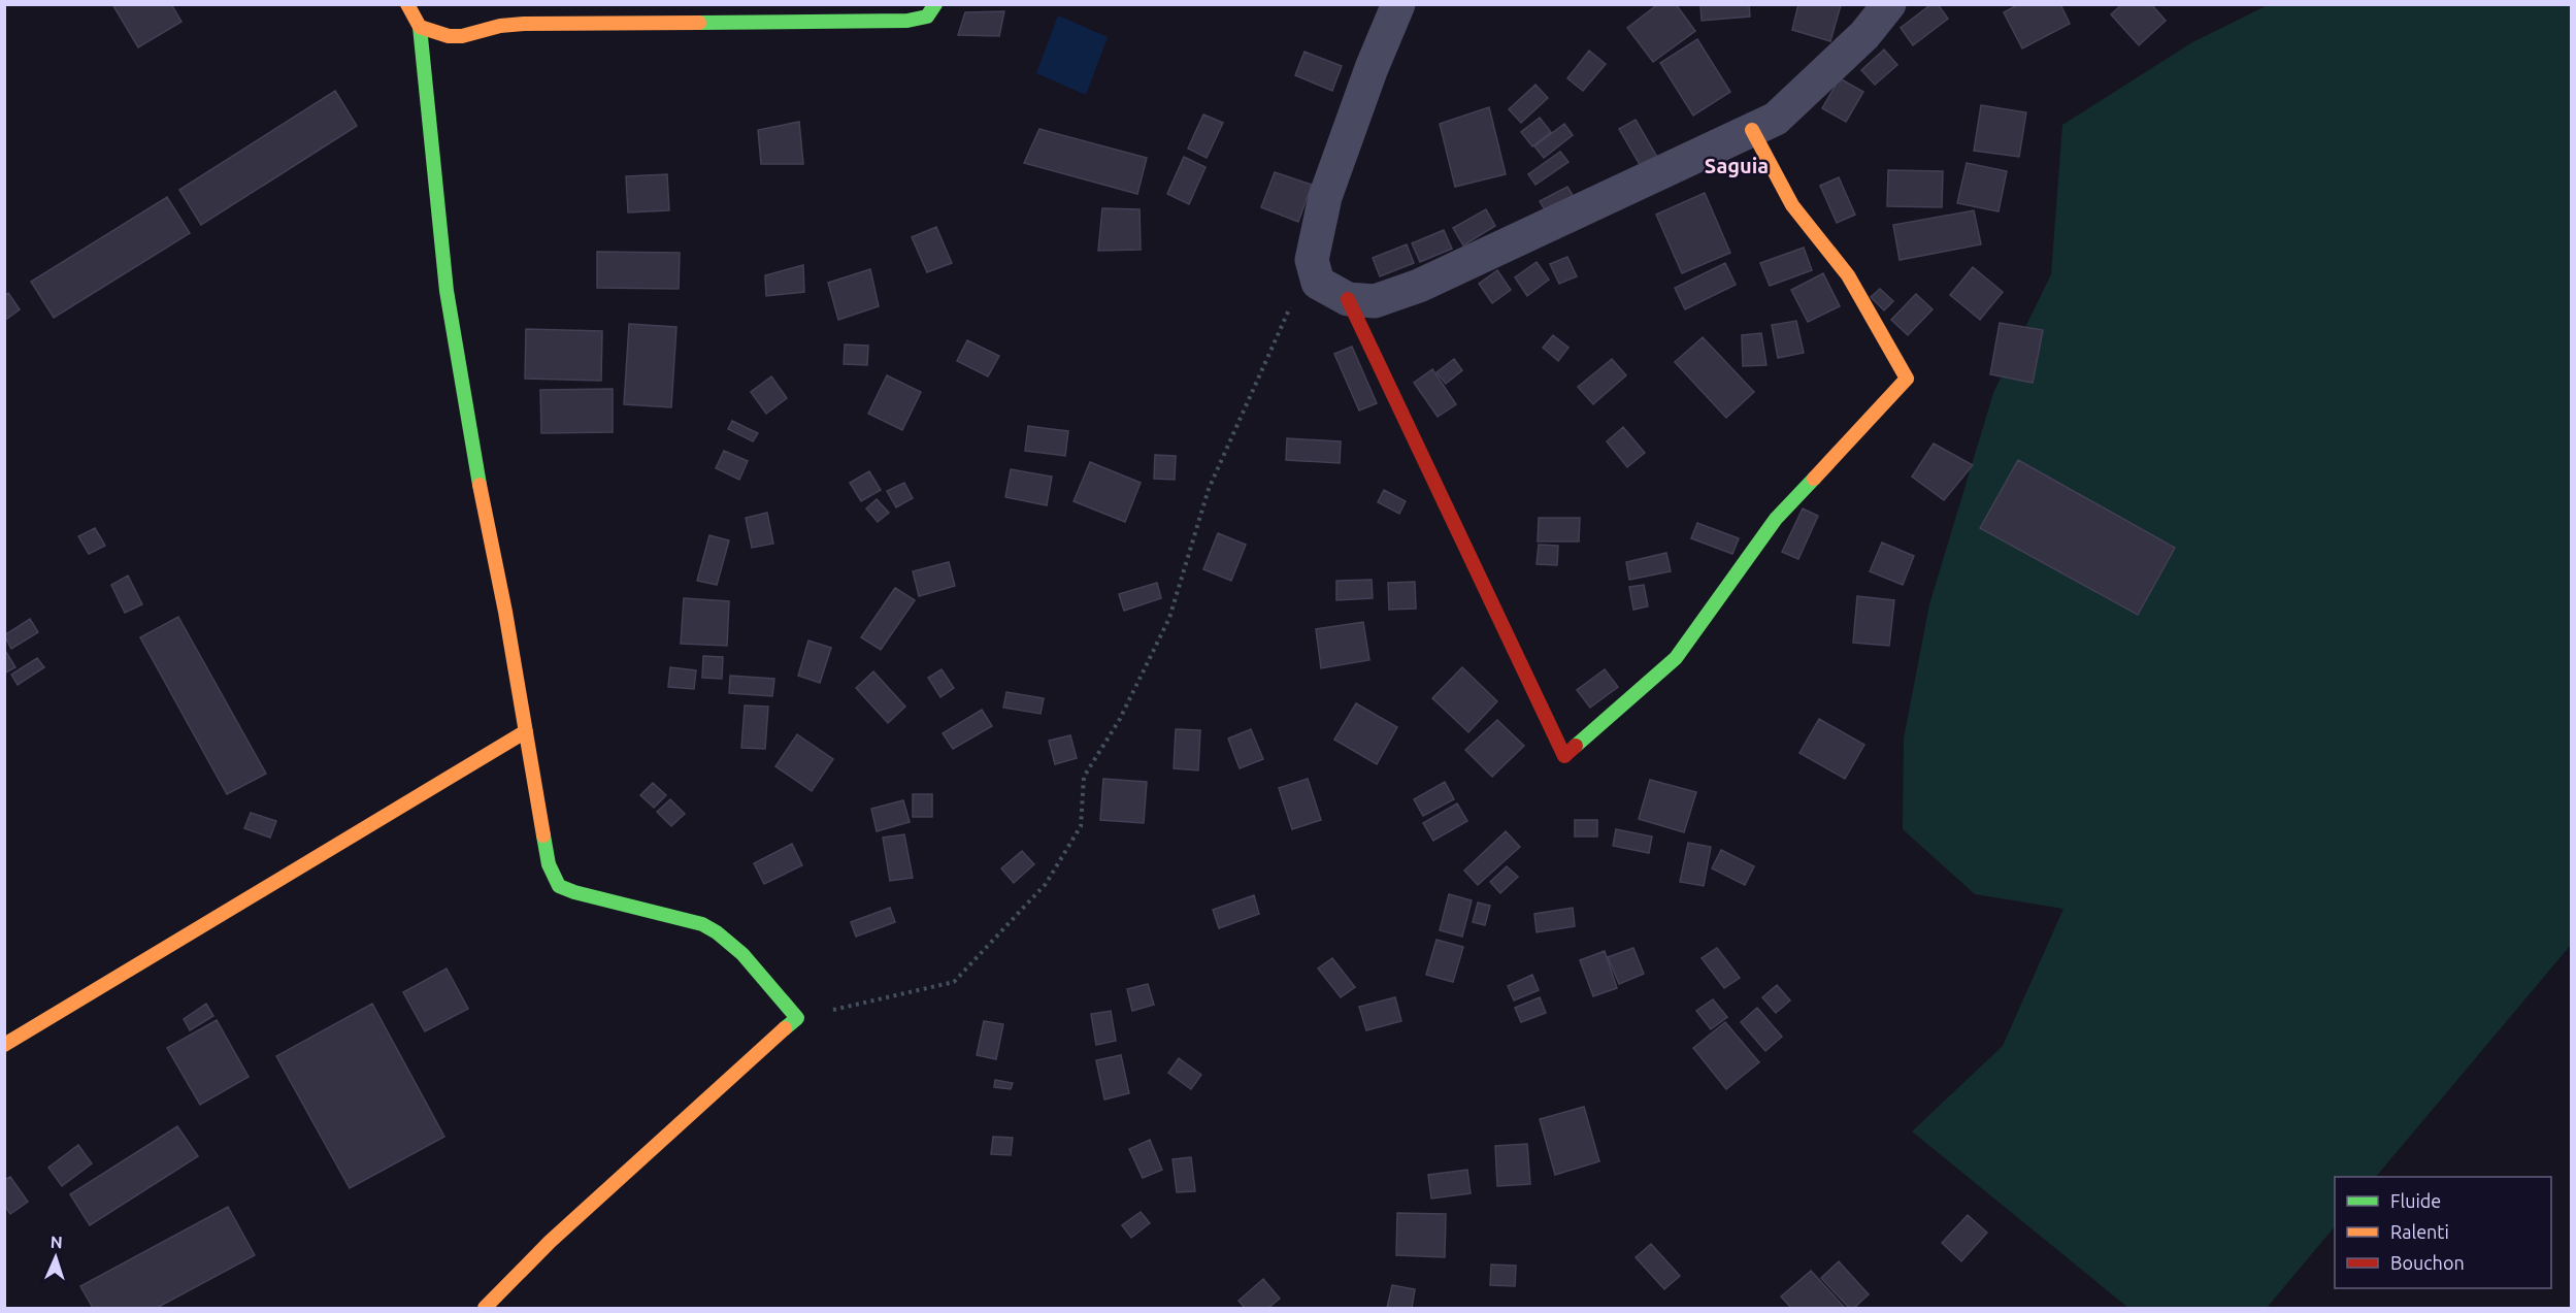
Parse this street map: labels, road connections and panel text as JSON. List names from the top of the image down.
{
  "districts": ["Saguia"],
  "legend": ["Fluide", "Ralenti", "Bouchon"],
  "north": "top"
}
